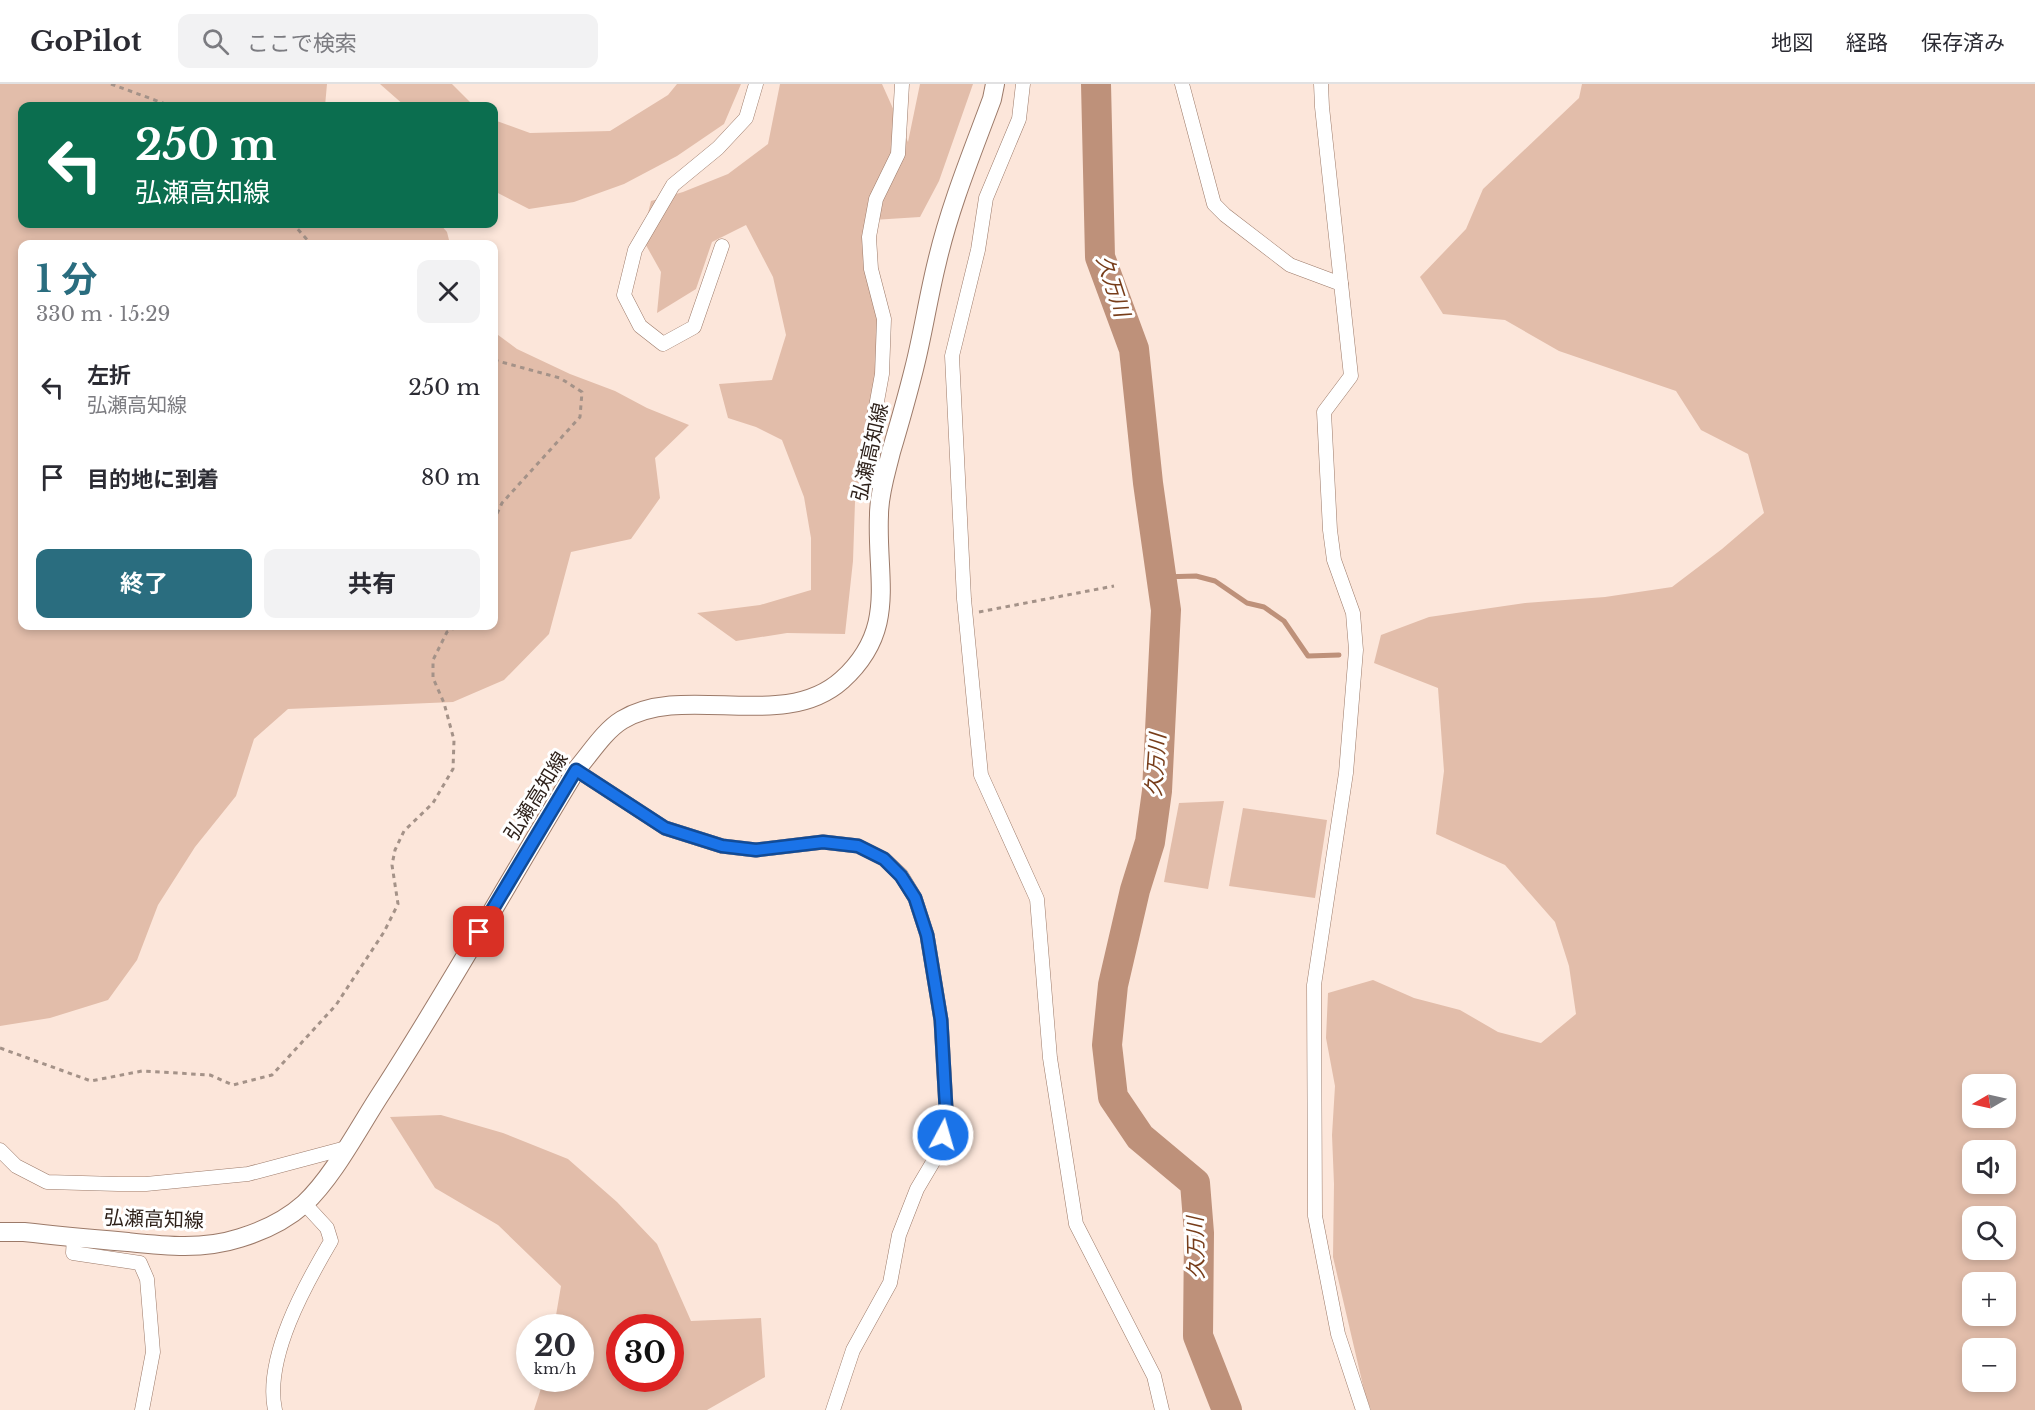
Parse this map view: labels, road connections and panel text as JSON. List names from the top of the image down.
{
  "streets": {
    "main road": ["弘瀬高知線"]
  },
  "water": ["久万川"],
  "north": "left",
  "page": {
    "header": "GoPilot",
    "search": "ここで検索",
    "nav": ["地図", "経路", "保存済み"],
    "turn": ["250 m", "弘瀬高知線"],
    "heading": ["1 分", "330 m · 15:29"],
    "list": [
      {
        "name": "左折",
        "note": "弘瀬高知線",
        "value": "250 m"
      },
      {
        "name": "目的地に到着",
        "value": "80 m"
      }
    ],
    "buttons": ["終了", "共有"],
    "map_buttons": ["+", "−"],
    "speed": "20 km/h",
    "limit": "30"
  }
}
